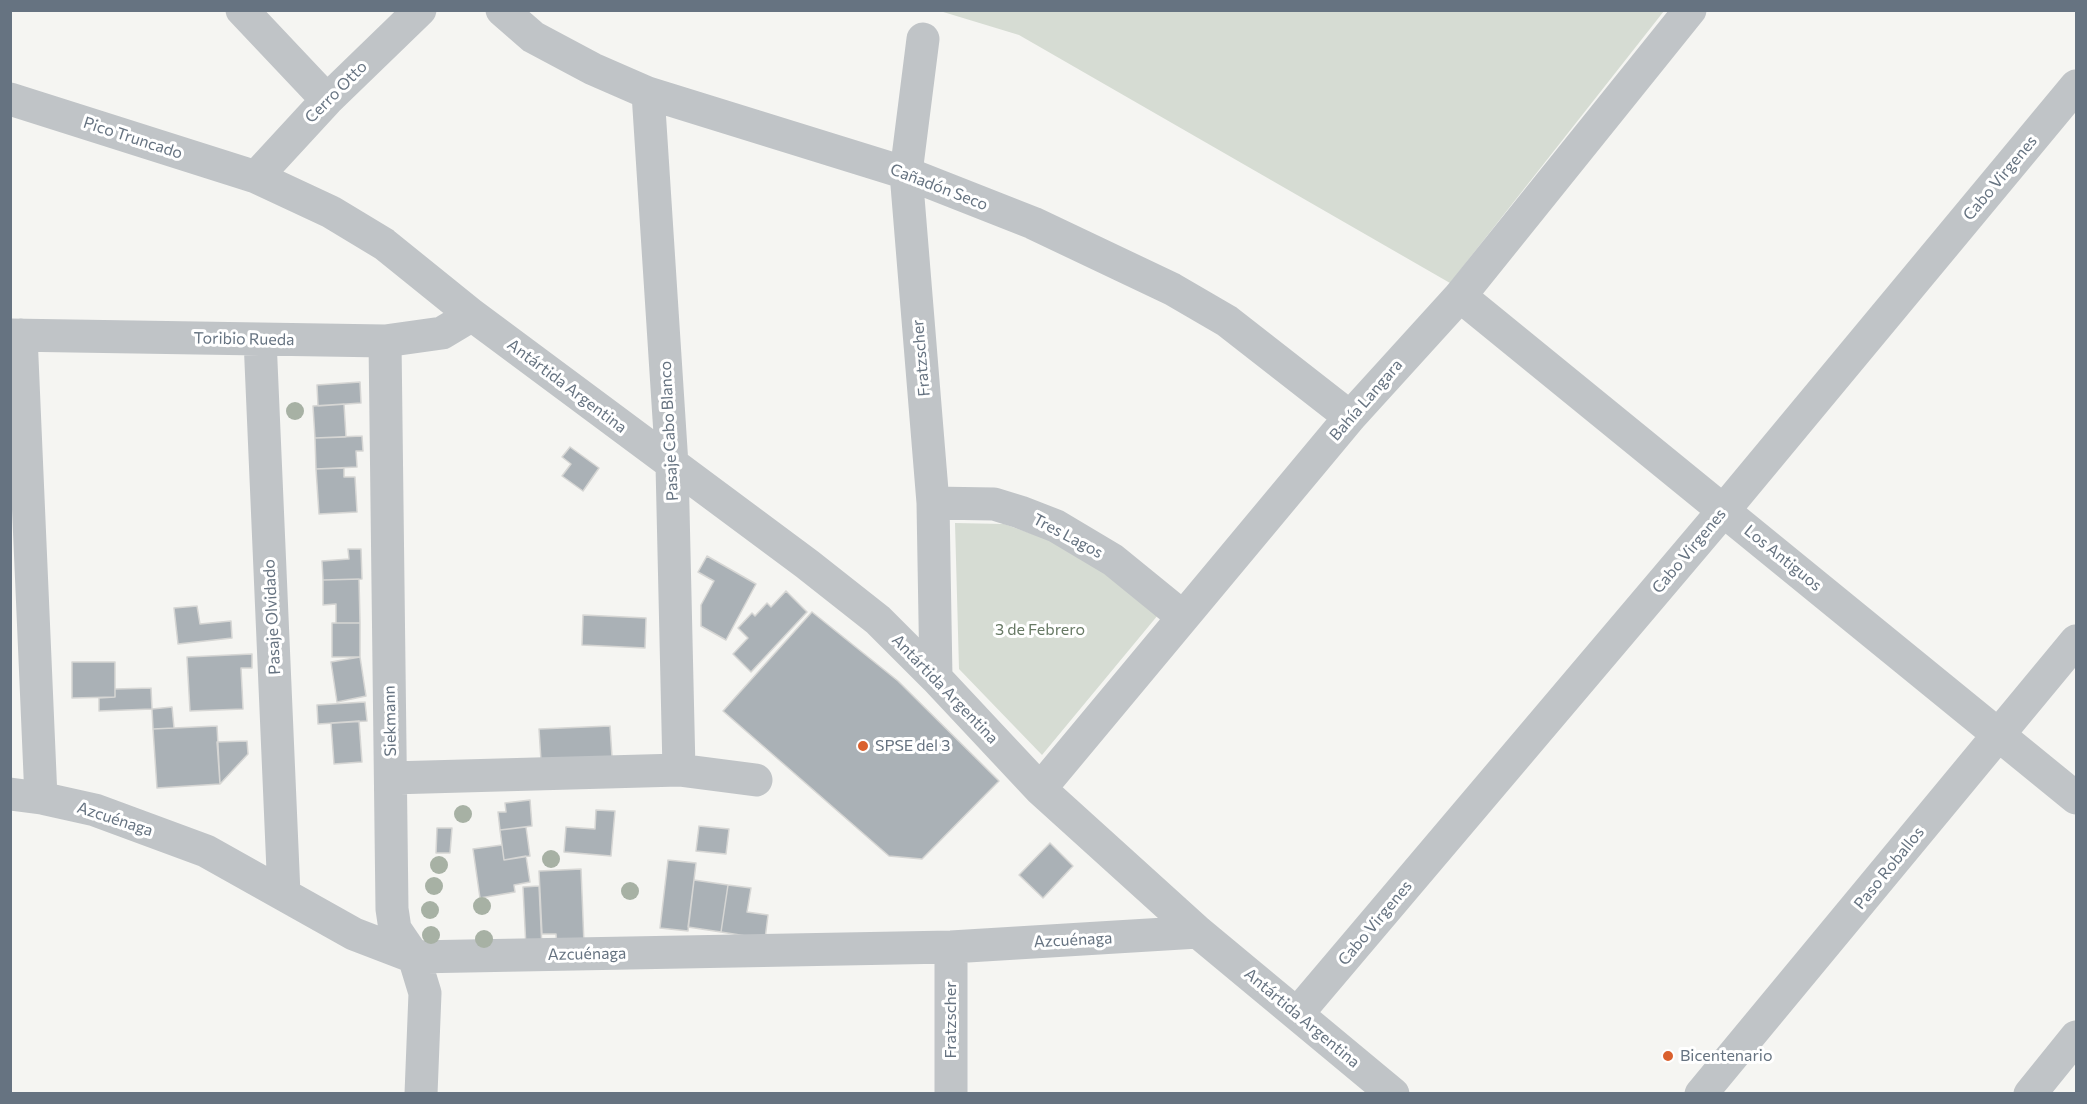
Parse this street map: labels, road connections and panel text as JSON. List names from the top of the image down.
{
  "streets": {
    "street": [
      "Cerro Otto",
      "Pico Truncado",
      "Cabo Virgenes",
      "Cañadón Seco",
      "Toribio Rueda",
      "Fratzscher",
      "Antártida Argentina",
      "Bahía Langara",
      "Pasaje Cabo Blanco",
      "Tres Lagos",
      "Los Antiguos",
      "Pasaje Olvidado",
      "Siekmann",
      "Azcuénaga",
      "Paso Roballos"
    ]
  },
  "crossings": [
    ["Cerro Otto", "Pico Truncado"],
    ["Pico Truncado", "Toribio Rueda"],
    ["Pico Truncado", "Antártida Argentina"],
    ["Cabo Virgenes", "Antártida Argentina"],
    ["Cabo Virgenes", "Los Antiguos"],
    ["Cañadón Seco", "Fratzscher"],
    ["Cañadón Seco", "Bahía Langara"],
    ["Cañadón Seco", "Pasaje Cabo Blanco"],
    ["Toribio Rueda", "Antártida Argentina"],
    ["Toribio Rueda", "Pasaje Olvidado"],
    ["Toribio Rueda", "Siekmann"],
    ["Fratzscher", "Antártida Argentina"],
    ["Fratzscher", "Tres Lagos"],
    ["Fratzscher", "Azcuénaga"],
    ["Antártida Argentina", "Bahía Langara"],
    ["Antártida Argentina", "Pasaje Cabo Blanco"],
    ["Antártida Argentina", "Azcuénaga"],
    ["Bahía Langara", "Tres Lagos"],
    ["Bahía Langara", "Los Antiguos"],
    ["Los Antiguos", "Paso Roballos"],
    ["Pasaje Olvidado", "Azcuénaga"],
    ["Siekmann", "Azcuénaga"]
  ],
  "parks": ["3 de Febrero"],
  "places": ["SPSE del 3", "Bicentenario"]
}
